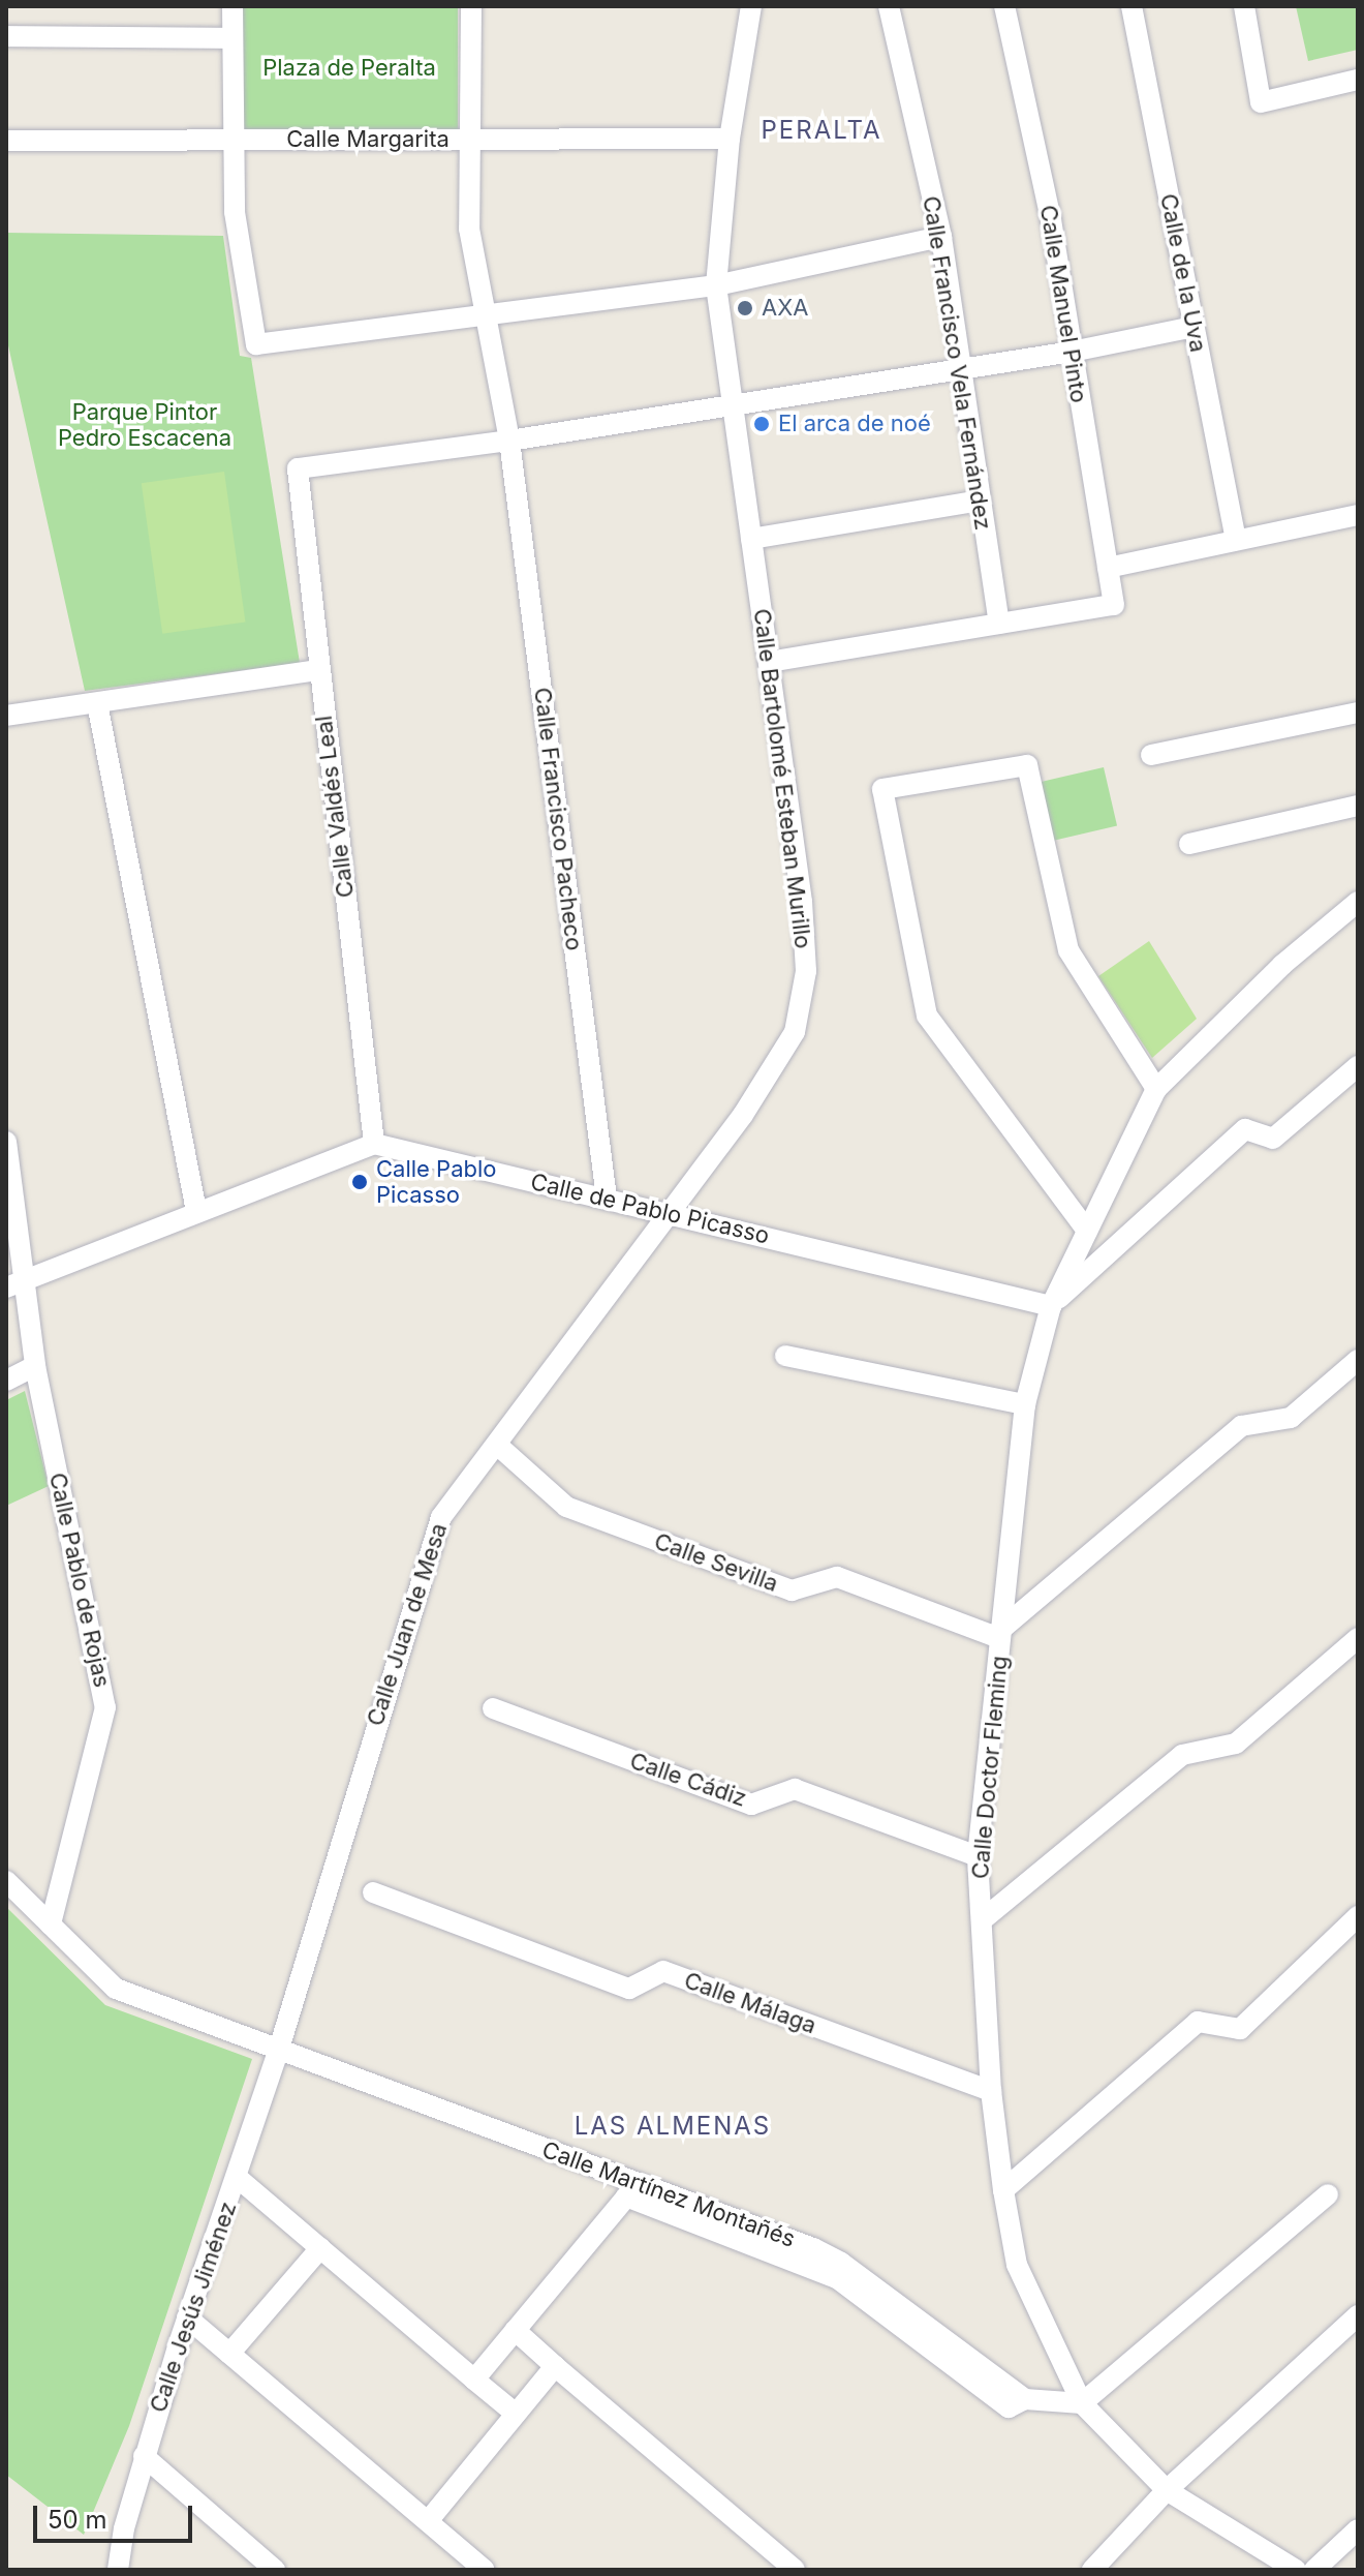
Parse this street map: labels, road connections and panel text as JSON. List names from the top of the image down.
{
  "streets": {
    "street": [
      "Calle Margarita",
      "Calle de la Uva",
      "Calle Manuel Pinto",
      "Calle Francisco Vela Fernández",
      "Calle Bartolomé Esteban Murillo",
      "Calle Valdés Leal",
      "Calle Francisco Pacheco",
      "Calle de Pablo Picasso",
      "Calle Sevilla",
      "Calle Pablo de Rojas",
      "Calle Juan de Mesa",
      "Calle Doctor Fleming",
      "Calle Cádiz",
      "Calle Málaga",
      "Calle Martínez Montañés",
      "Calle Jesús Jiménez"
    ]
  },
  "crossings": [
    ["Calle Margarita", "Calle Bartolomé Esteban Murillo"],
    ["Calle Margarita", "Calle Francisco Pacheco"],
    ["Calle Manuel Pinto", "Calle Francisco Vela Fernández"],
    ["Calle Bartolomé Esteban Murillo", "Calle de Pablo Picasso"],
    ["Calle Bartolomé Esteban Murillo", "Calle Juan de Mesa"],
    ["Calle Valdés Leal", "Calle Francisco Pacheco"],
    ["Calle Valdés Leal", "Calle de Pablo Picasso"],
    ["Calle Francisco Pacheco", "Calle de Pablo Picasso"],
    ["Calle de Pablo Picasso", "Calle Juan de Mesa"],
    ["Calle de Pablo Picasso", "Calle Doctor Fleming"],
    ["Calle Sevilla", "Calle Juan de Mesa"],
    ["Calle Sevilla", "Calle Doctor Fleming"],
    ["Calle Pablo de Rojas", "Calle Martínez Montañés"],
    ["Calle Juan de Mesa", "Calle Martínez Montañés"],
    ["Calle Juan de Mesa", "Calle Jesús Jiménez"],
    ["Calle Doctor Fleming", "Calle Cádiz"],
    ["Calle Doctor Fleming", "Calle Málaga"],
    ["Calle Doctor Fleming", "Calle Martínez Montañés"],
    ["Calle Martínez Montañés", "Calle Jesús Jiménez"]
  ],
  "districts": ["PERALTA", "LAS ALMENAS"],
  "parks": ["Plaza de Peralta", "Parque Pintor Pedro Escacena"],
  "places": ["AXA", "El arca de noé", "Calle Pablo Picasso"],
  "scale_bar": "50 m"
}
